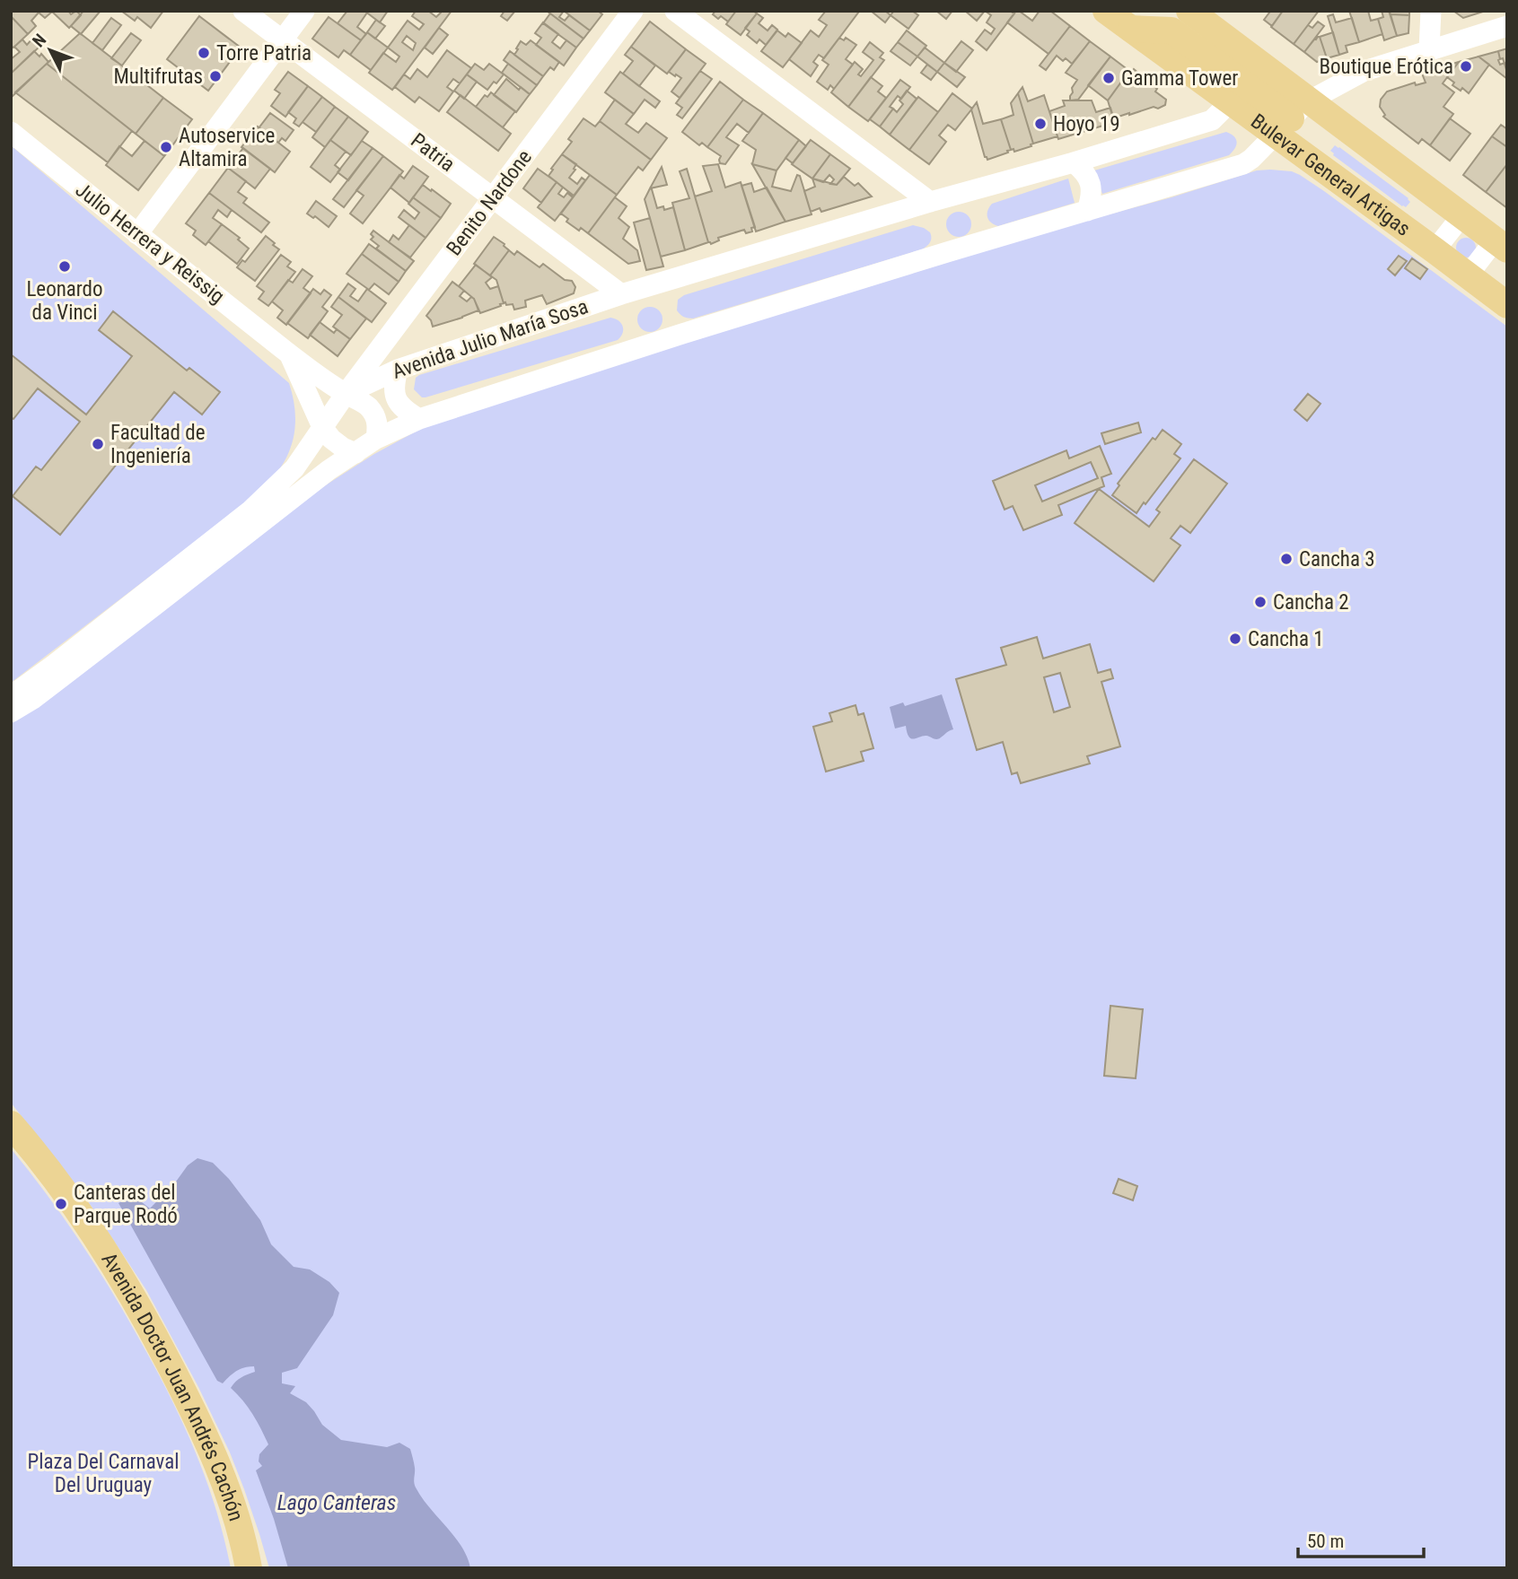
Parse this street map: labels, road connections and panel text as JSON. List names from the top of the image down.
{
  "streets": {
    "main road": ["Bulevar General Artigas", "Avenida Doctor Juan Andrés Cachón"],
    "street": [
      "Patria",
      "Benito Nardone",
      "Julio Herrera y Reissig",
      "Avenida Julio María Sosa"
    ]
  },
  "crossings": [
    ["Patria", "Benito Nardone"],
    ["Patria", "Avenida Julio María Sosa"],
    ["Bulevar General Artigas", "Avenida Julio María Sosa"],
    ["Benito Nardone", "Julio Herrera y Reissig"],
    ["Benito Nardone", "Avenida Julio María Sosa"],
    ["Julio Herrera y Reissig", "Avenida Julio María Sosa"]
  ],
  "water": ["Lago Canteras"],
  "parks": ["Plaza Del Carnaval Del Uruguay"],
  "places": [
    "Torre Patria",
    "Boutique Erótica",
    "Multifrutas",
    "Gamma Tower",
    "Hoyo 19",
    "Autoservice Altamira",
    "Leonardo da Vinci",
    "Facultad de Ingeniería",
    "Cancha 3",
    "Cancha 2",
    "Cancha 1",
    "Canteras del Parque Rodó"
  ],
  "scale_bar": "50 m",
  "north": "top left"
}
